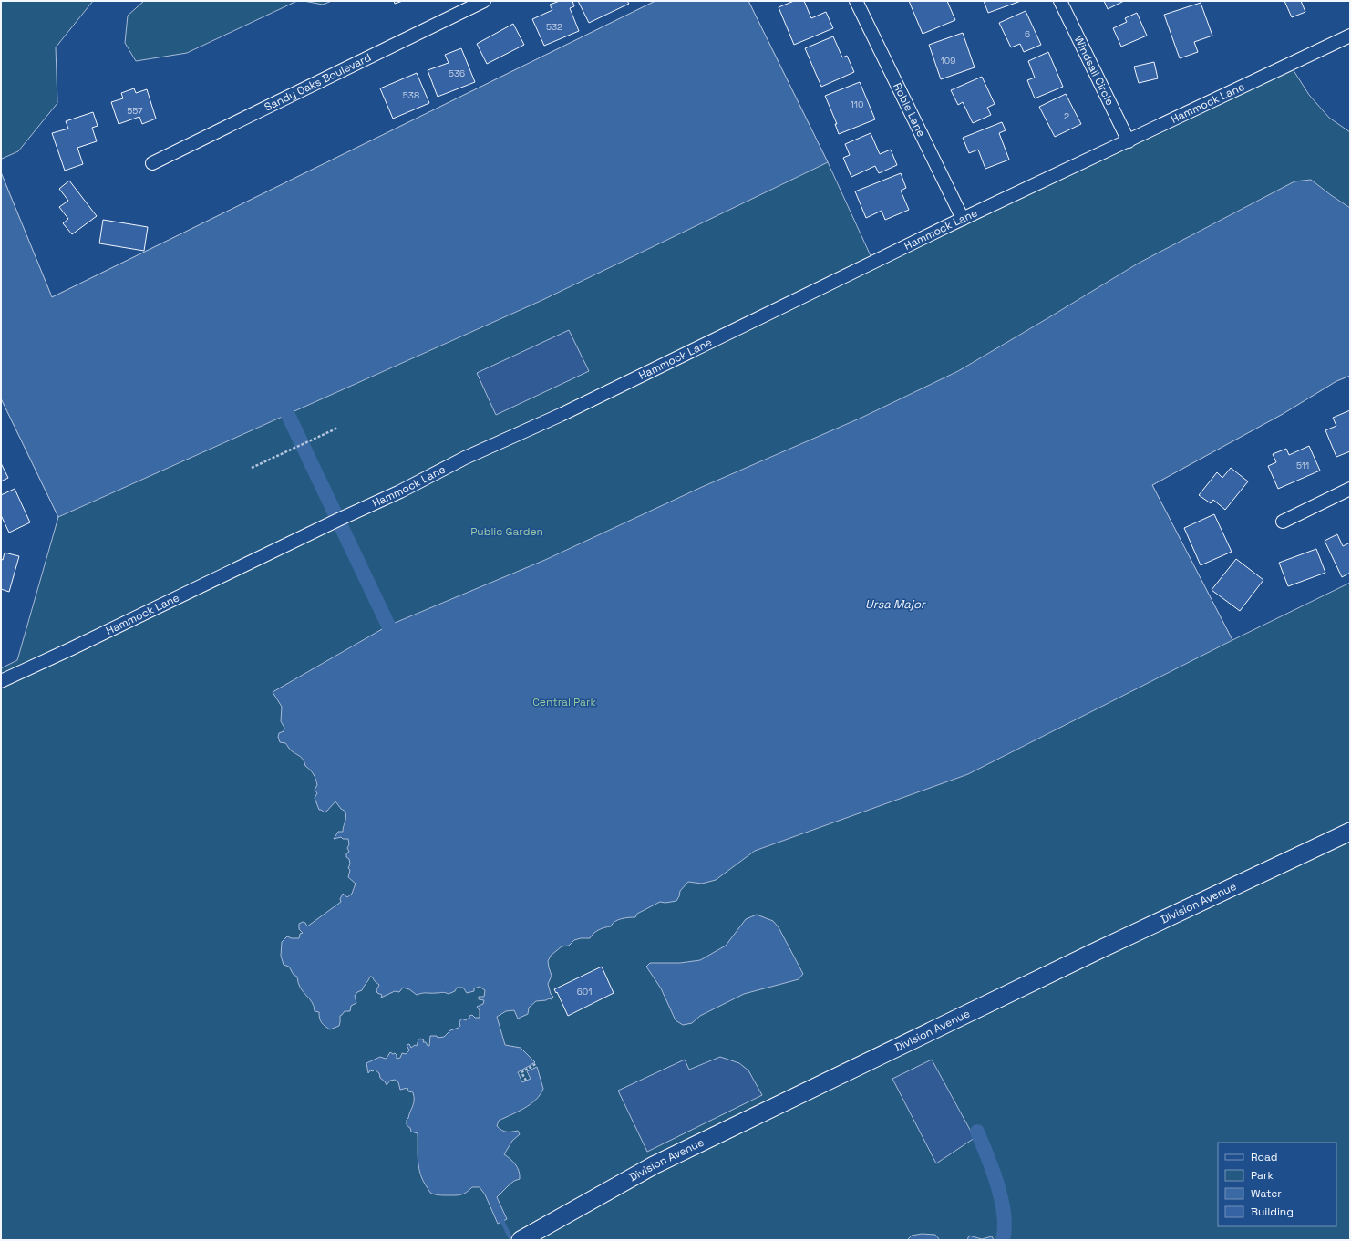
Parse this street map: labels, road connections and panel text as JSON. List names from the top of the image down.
{
  "streets": {
    "street": [
      "Windsail Circle",
      "Sandy Oaks Boulevard",
      "Hammock Lane",
      "Roble Lane",
      "Division Avenue"
    ]
  },
  "crossings": [
    ["Windsail Circle", "Hammock Lane"],
    ["Hammock Lane", "Roble Lane"]
  ],
  "water": ["Ursa Major"],
  "parks": ["Public Garden", "Central Park"],
  "house_numbers": [
    "532",
    "6",
    "109",
    "536",
    "538",
    "110",
    "557",
    "2",
    "511",
    "601"
  ],
  "legend": [
    "Road",
    "Park",
    "Water",
    "Building"
  ]
}
